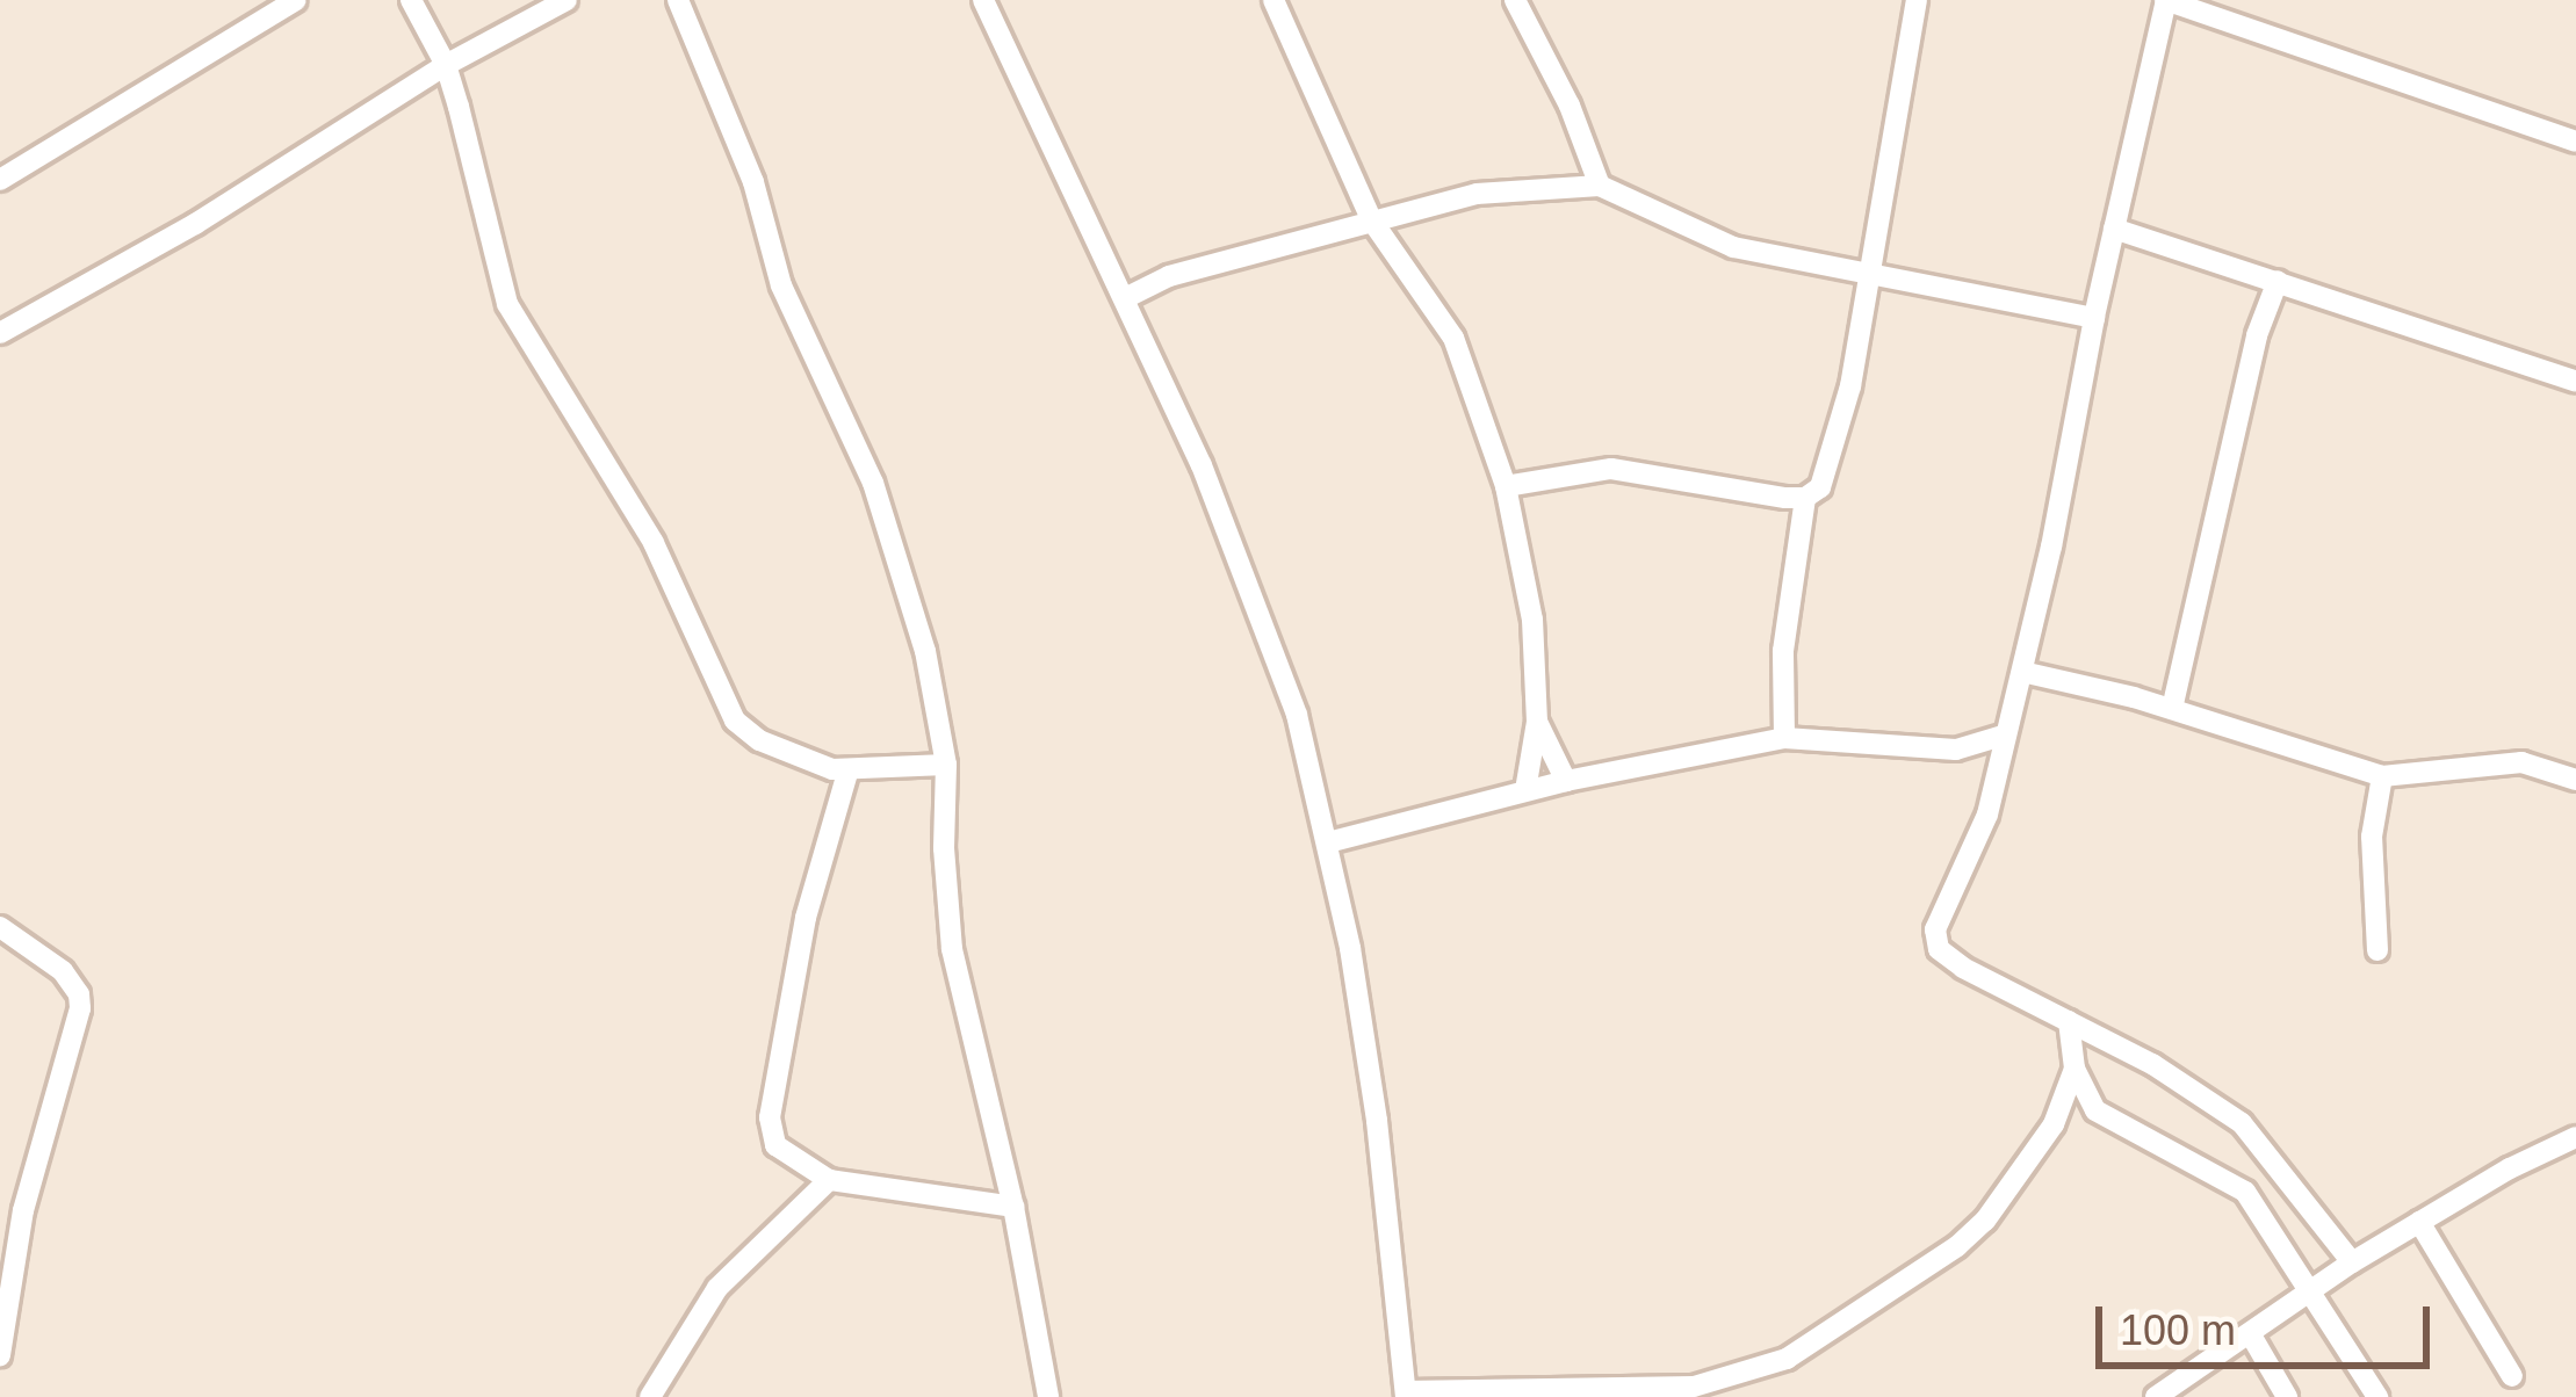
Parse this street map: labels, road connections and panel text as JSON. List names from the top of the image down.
{
  "scale_bar": "100 m"
}
